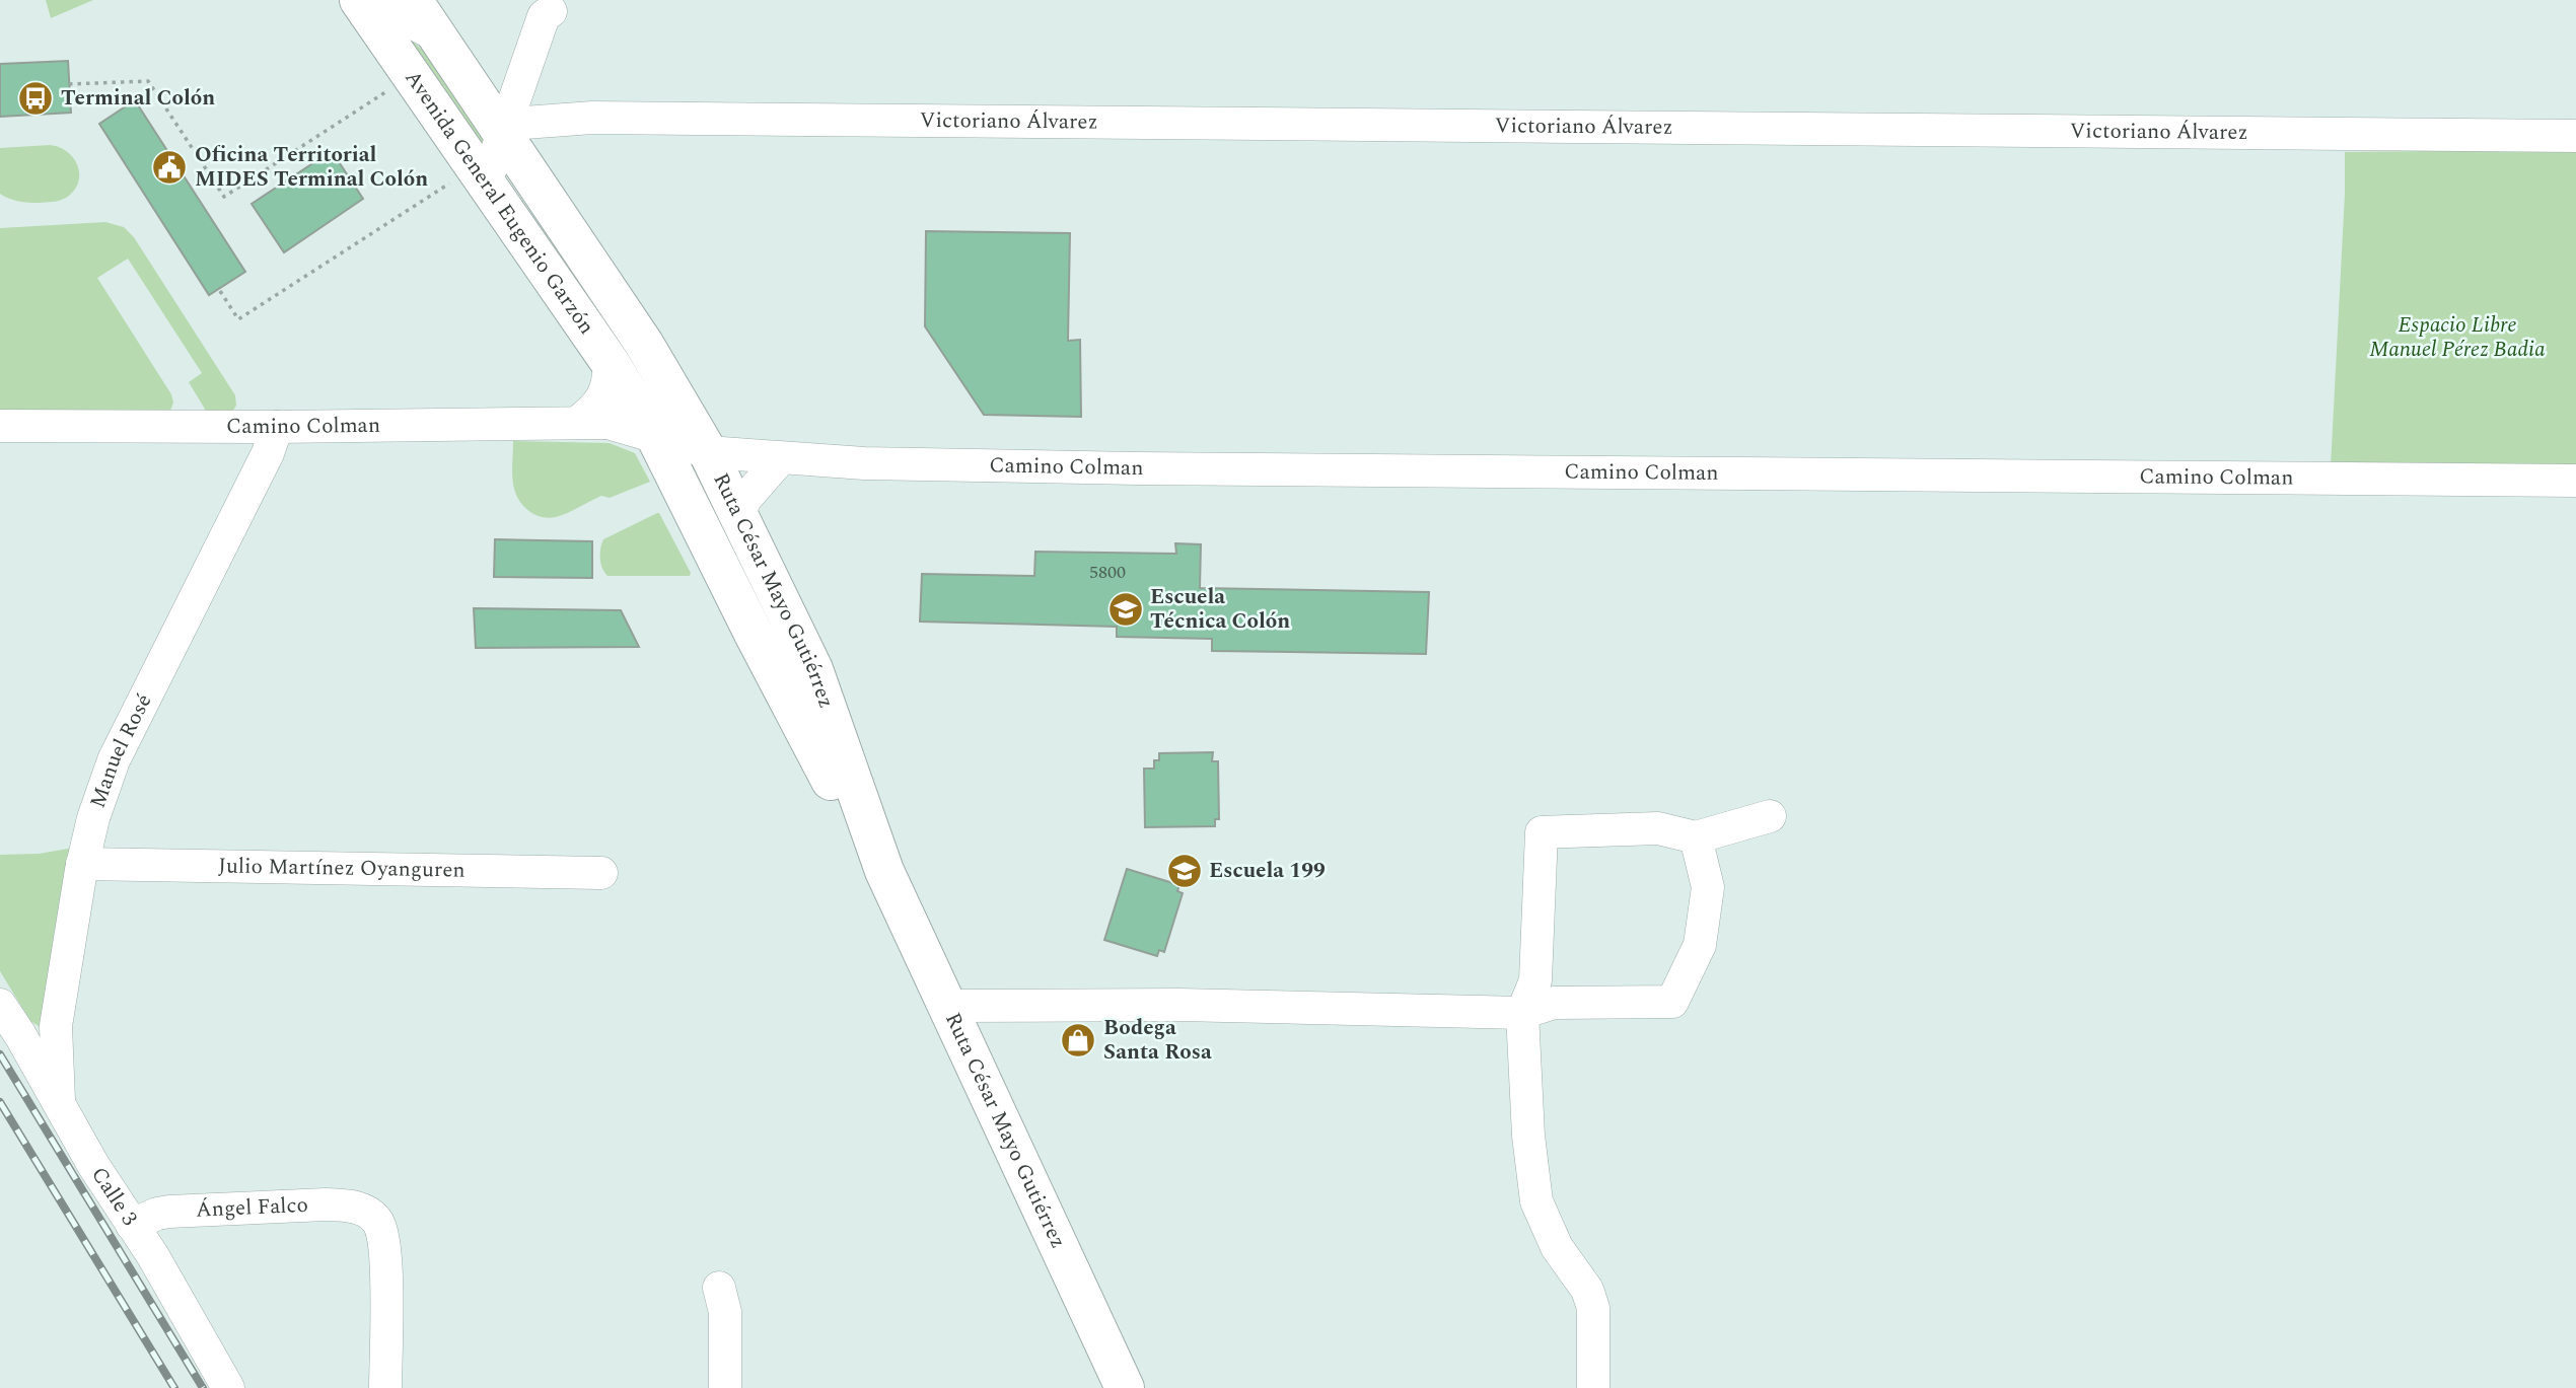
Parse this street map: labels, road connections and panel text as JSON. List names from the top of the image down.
{
  "streets": {
    "main road": ["Avenida General Eugenio Garzón", "Ruta César Mayo Gutiérrez"],
    "street": [
      "Victoriano Álvarez",
      "Camino Colman",
      "Manuel Rosé",
      "Julio Martínez Oyanguren",
      "Calle 3",
      "Ángel Falco"
    ]
  },
  "crossings": [
    ["Victoriano Álvarez", "Avenida General Eugenio Garzón"],
    ["Avenida General Eugenio Garzón", "Camino Colman"],
    ["Avenida General Eugenio Garzón", "Ruta César Mayo Gutiérrez"],
    ["Camino Colman", "Ruta César Mayo Gutiérrez"],
    ["Camino Colman", "Manuel Rosé"],
    ["Manuel Rosé", "Julio Martínez Oyanguren"],
    ["Manuel Rosé", "Calle 3"],
    ["Calle 3", "Ángel Falco"]
  ],
  "parks": ["Espacio Libre Manuel Pérez Badia"],
  "places": {
    "bus stop": ["Terminal Colón"],
    "public building": ["Oficina Territorial MIDES Terminal Colón"],
    "school or university": ["Escuela Técnica Colón", "Escuela 199"],
    "shop": ["Bodega Santa Rosa"]
  },
  "house_numbers": ["5800"]
}
